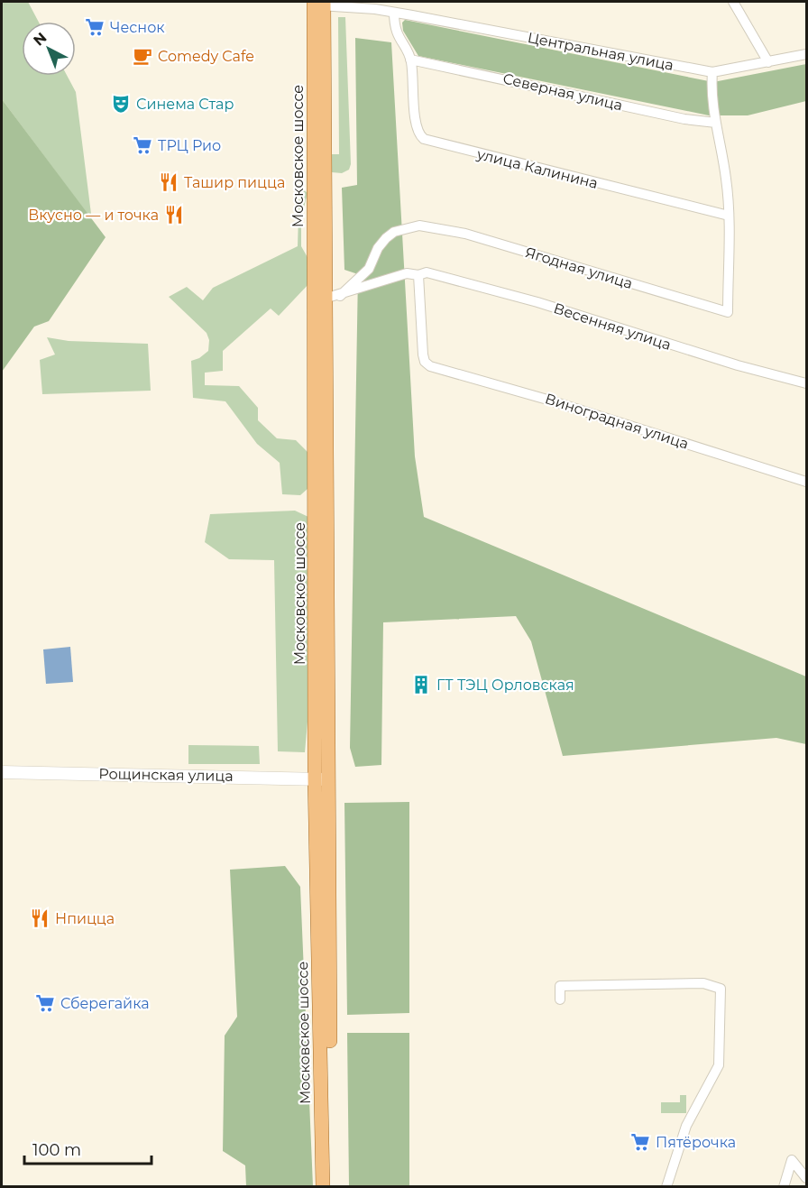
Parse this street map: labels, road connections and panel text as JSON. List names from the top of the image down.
{
  "streets": {
    "main road": ["Московское шоссе", "Рощинская улица"],
    "street": [
      "Центральная улица",
      "Северная улица",
      "улица Калинина",
      "Ягодная улица",
      "Весенняя улица",
      "Виноградная улица"
    ]
  },
  "crossings": [
    ["Центральная улица", "Московское шоссе"],
    ["Северная улица", "улица Калинина"],
    ["Московское шоссе", "Ягодная улица"],
    ["Московское шоссе", "Весенняя улица"],
    ["Московское шоссе", "Рощинская улица"],
    ["улица Калинина", "Ягодная улица"],
    ["Ягодная улица", "Весенняя улица"],
    ["Весенняя улица", "Виноградная улица"]
  ],
  "places": {
    "supermarket": [
      "Чеснок",
      "ТРЦ Рио",
      "Сберегайка",
      "Пятёрочка"
    ],
    "cafe": ["Comedy Cafe"],
    "theatre": ["Синема Стар"],
    "restaurant": ["Ташир пицца", "Вкусно — и точка", "Нпицца"],
    "building": ["ГТ ТЭЦ Орловская"]
  },
  "scale_bar": "100 m",
  "north": "top left"
}
